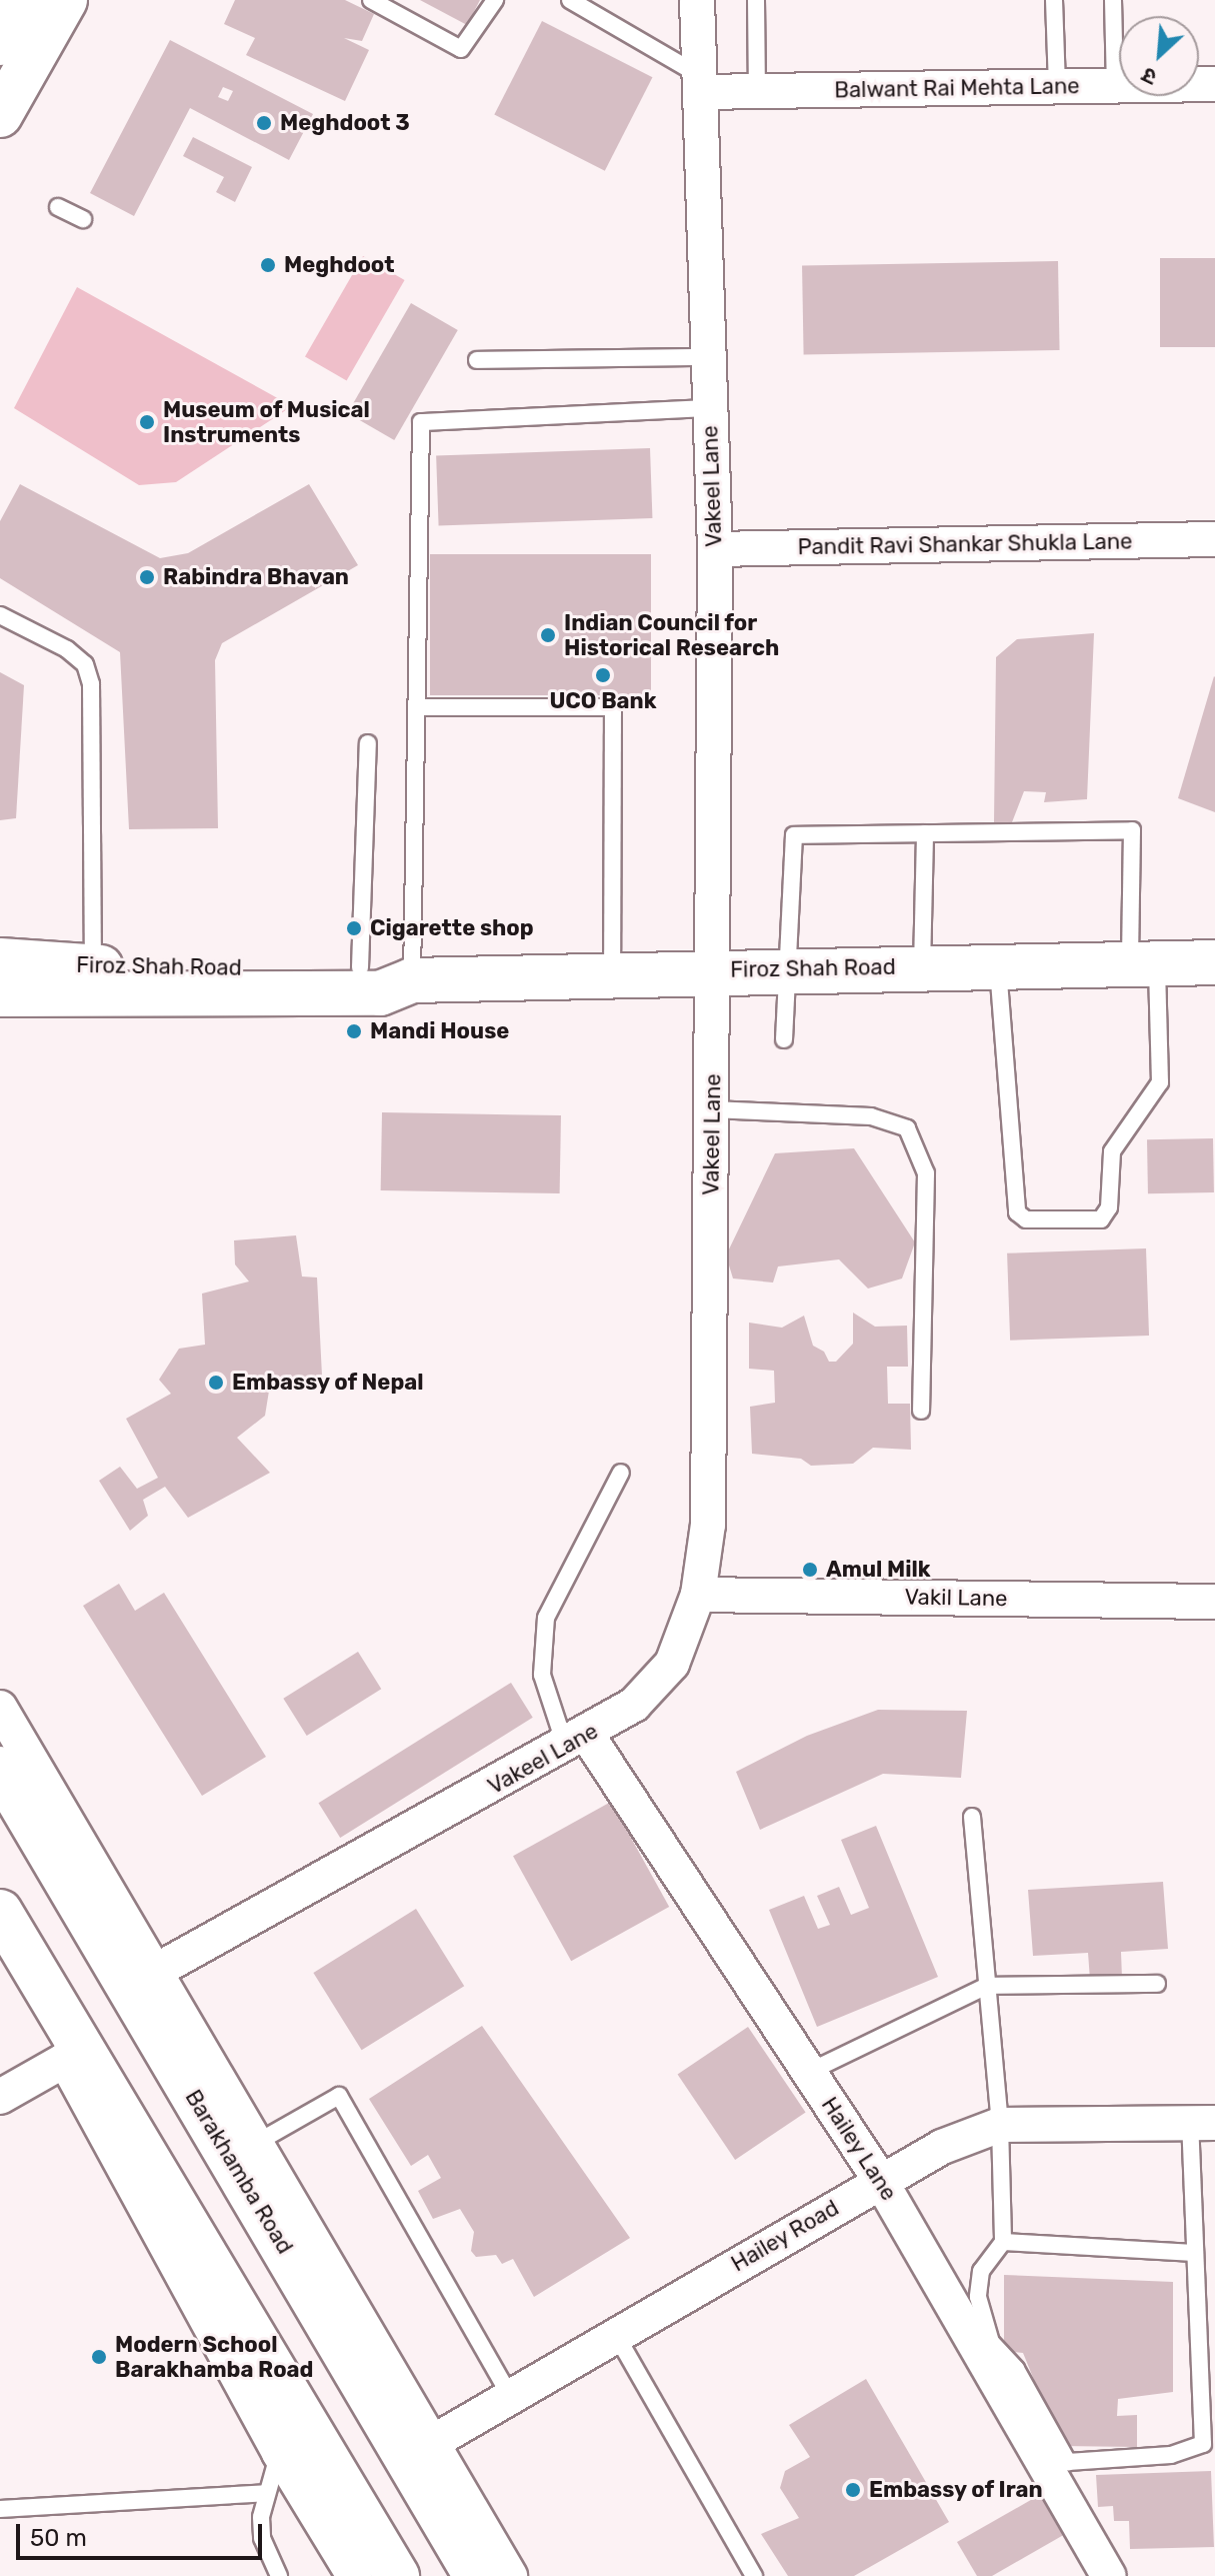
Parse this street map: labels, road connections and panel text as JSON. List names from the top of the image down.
{
  "streets": {
    "main road": ["Firoz Shah Road", "Barakhamba Road"],
    "street": [
      "Balwant Rai Mehta Lane",
      "Vakeel Lane",
      "Pandit Ravi Shankar Shukla Lane",
      "Vakil Lane",
      "Hailey Lane",
      "Hailey Road"
    ]
  },
  "crossings": [
    ["Balwant Rai Mehta Lane", "Vakeel Lane"],
    ["Vakeel Lane", "Pandit Ravi Shankar Shukla Lane"],
    ["Vakeel Lane", "Firoz Shah Road"],
    ["Vakeel Lane", "Vakil Lane"],
    ["Vakeel Lane", "Hailey Lane"],
    ["Hailey Lane", "Hailey Road"],
    ["Barakhamba Road", "Hailey Road"]
  ],
  "places": [
    "Meghdoot 3",
    "Meghdoot",
    "Museum of Musical Instruments",
    "Rabindra Bhavan",
    "Indian Council for Historical Research",
    "UCO Bank",
    "Cigarette shop",
    "Mandi House",
    "Embassy of Nepal",
    "Amul Milk",
    "Modern School Barakhamba Road",
    "Embassy of Iran"
  ],
  "scale_bar": "50 m",
  "north": "bottom left"
}
